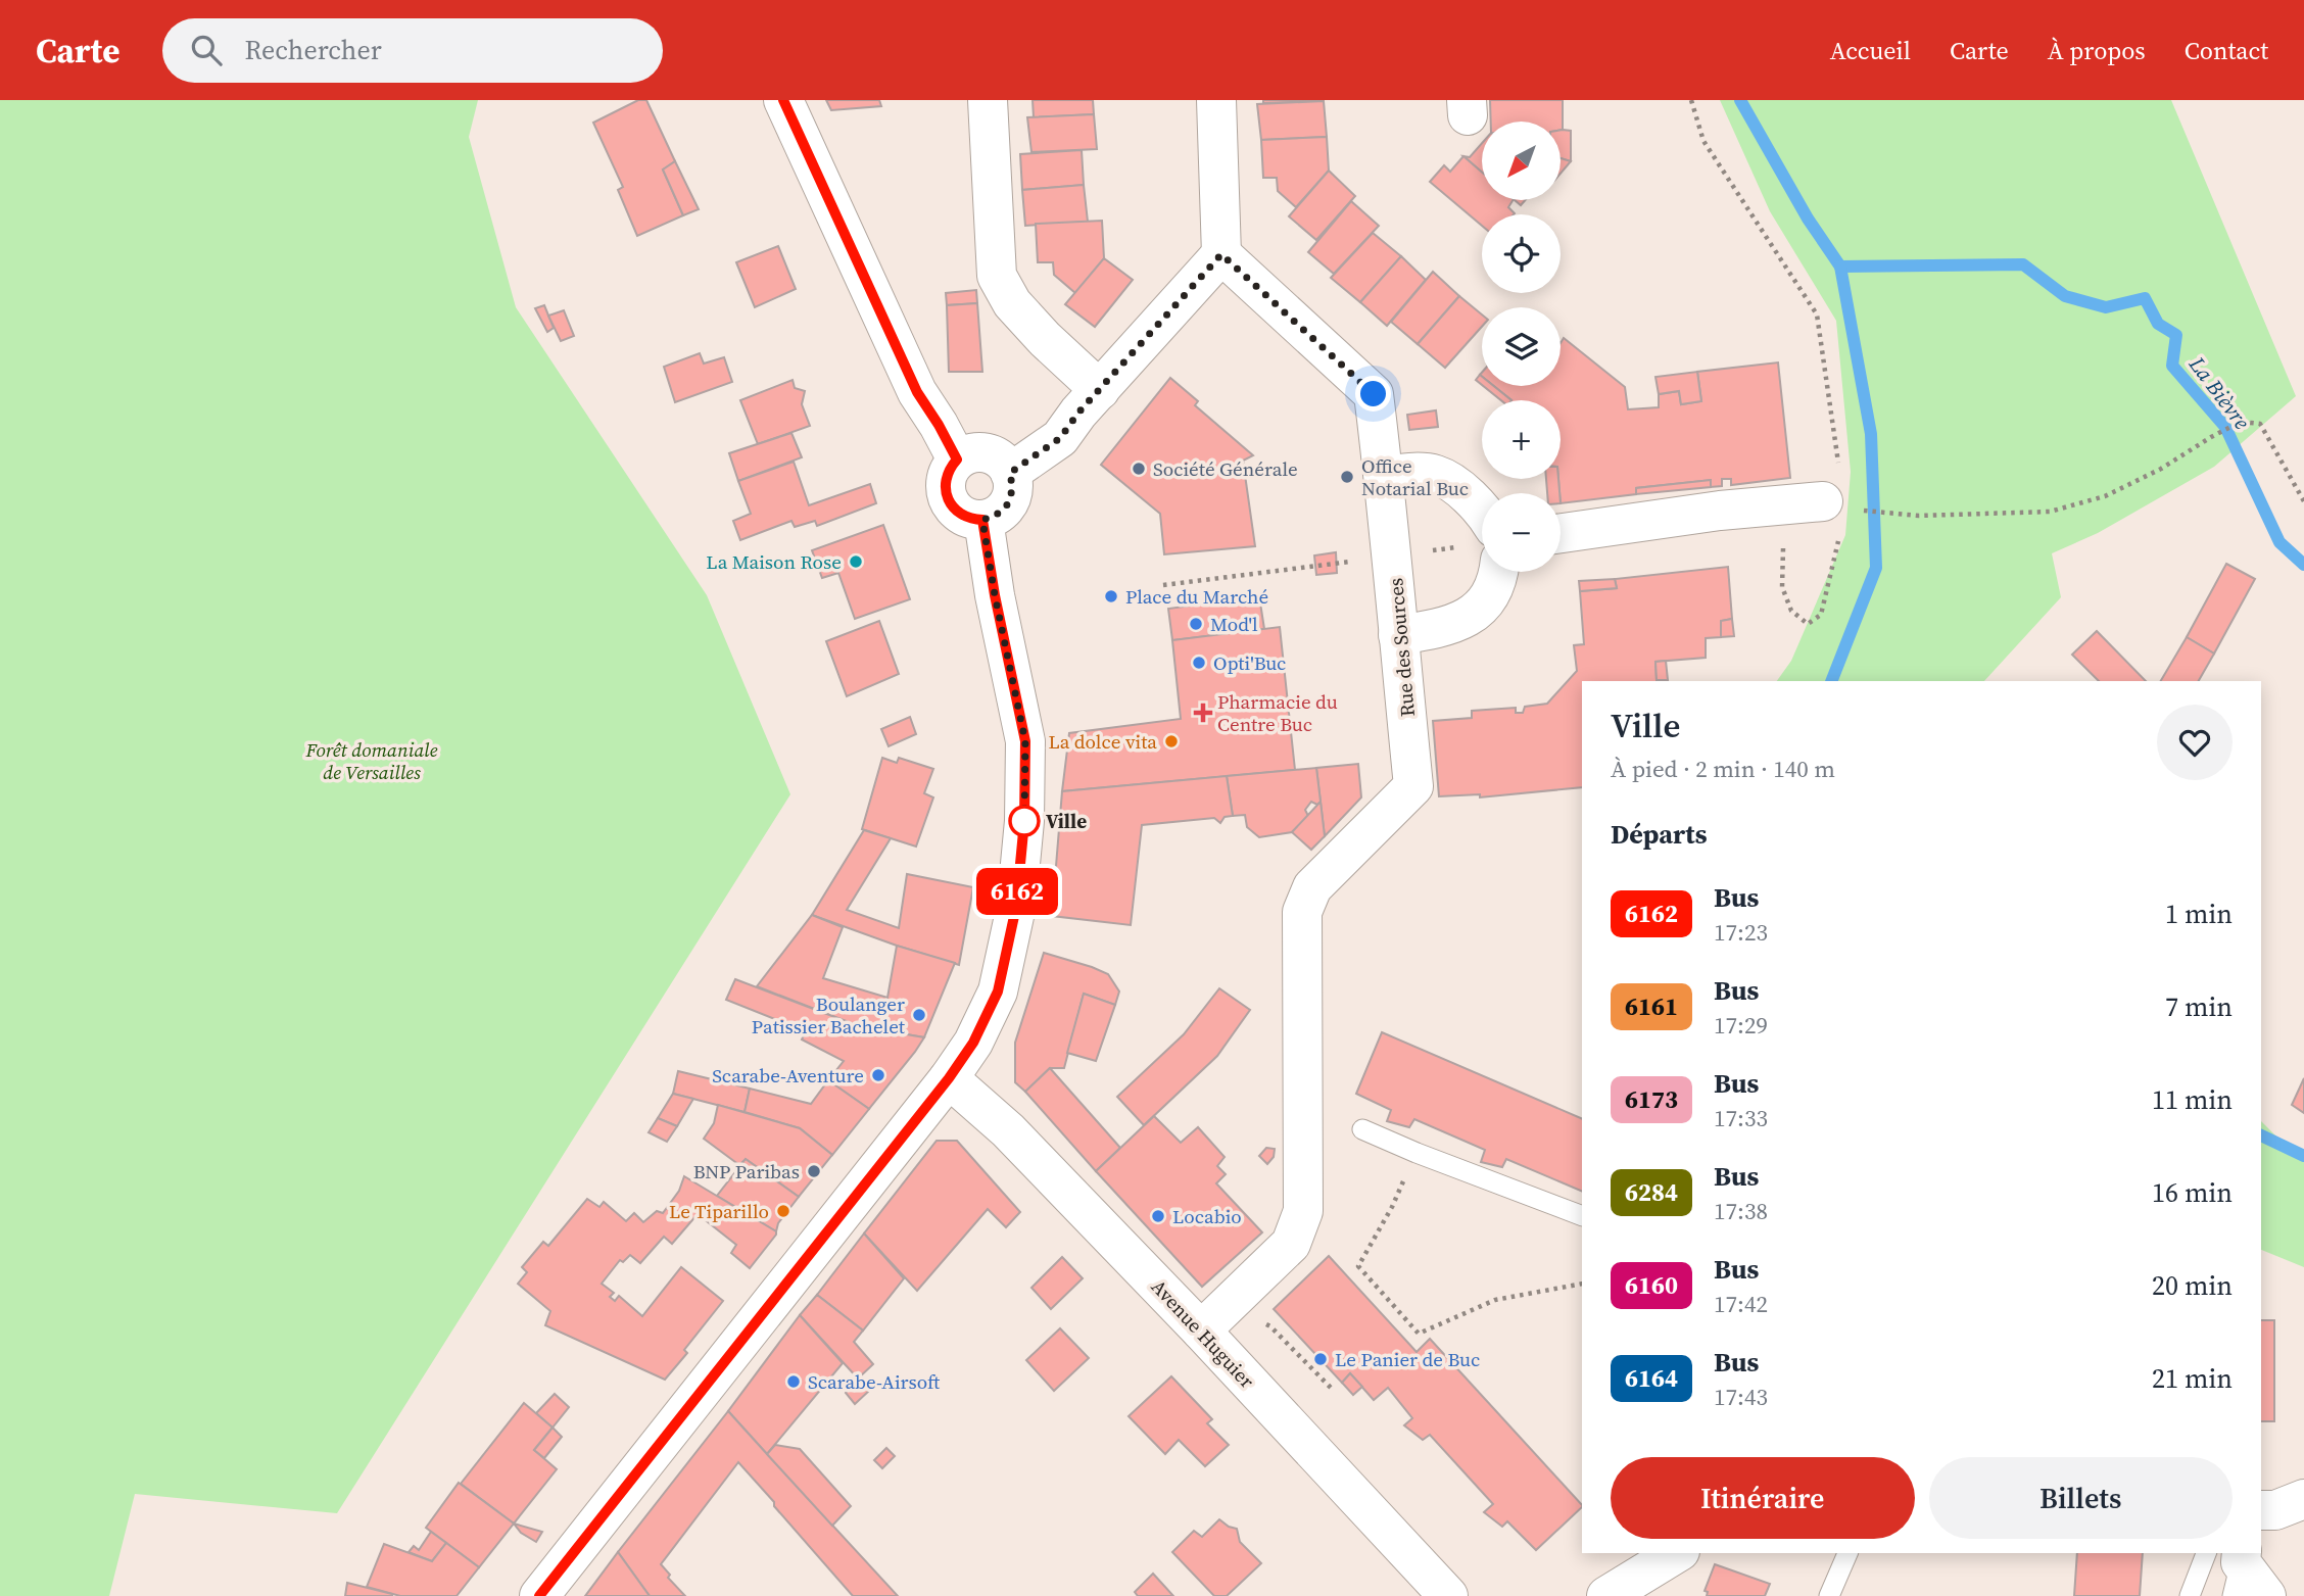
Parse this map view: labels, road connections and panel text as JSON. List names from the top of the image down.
{
  "streets": {
    "street": ["Rue des Sources", "Avenue Huguier"]
  },
  "crossings": [
    ["Rue des Sources", "Avenue Huguier"]
  ],
  "water": ["La Bièvre"],
  "parks": ["Forêt domaniale de Versailles"],
  "places": {
    "other": [
      "Société Générale",
      "Office Notarial Buc",
      "La Maison Rose",
      "Place du Marché",
      "Mod'l",
      "Opti'Buc",
      "La dolce vita",
      "Ville",
      "Boulanger Patissier Bachelet",
      "Scarabe-Aventure",
      "BNP Paribas",
      "Le Tiparillo",
      "Locabio",
      "Le Panier de Buc",
      "Scarabe-Airsoft"
    ],
    "health": ["Pharmacie du Centre Buc"]
  },
  "lines": ["bus line 6162"],
  "north": "bottom left",
  "page": {
    "header": "Carte",
    "search": "Rechercher",
    "nav": [
      "Accueil",
      "Carte",
      "À propos",
      "Contact"
    ],
    "on_map": "6162",
    "map_buttons": ["+", "−"],
    "heading": [
      ["Ville", "À pied · 2 min · 140 m"],
      "Départs"
    ],
    "list": [
      {
        "mark": "6162",
        "name": "Bus",
        "note": "17:23",
        "value": "1 min"
      },
      {
        "mark": "6161",
        "name": "Bus",
        "note": "17:29",
        "value": "7 min"
      },
      {
        "mark": "6173",
        "name": "Bus",
        "note": "17:33",
        "value": "11 min"
      },
      {
        "mark": "6284",
        "name": "Bus",
        "note": "17:38",
        "value": "16 min"
      },
      {
        "mark": "6160",
        "name": "Bus",
        "note": "17:42",
        "value": "20 min"
      },
      {
        "mark": "6164",
        "name": "Bus",
        "note": "17:43",
        "value": "21 min"
      }
    ],
    "buttons": ["Itinéraire", "Billets"]
  }
}
